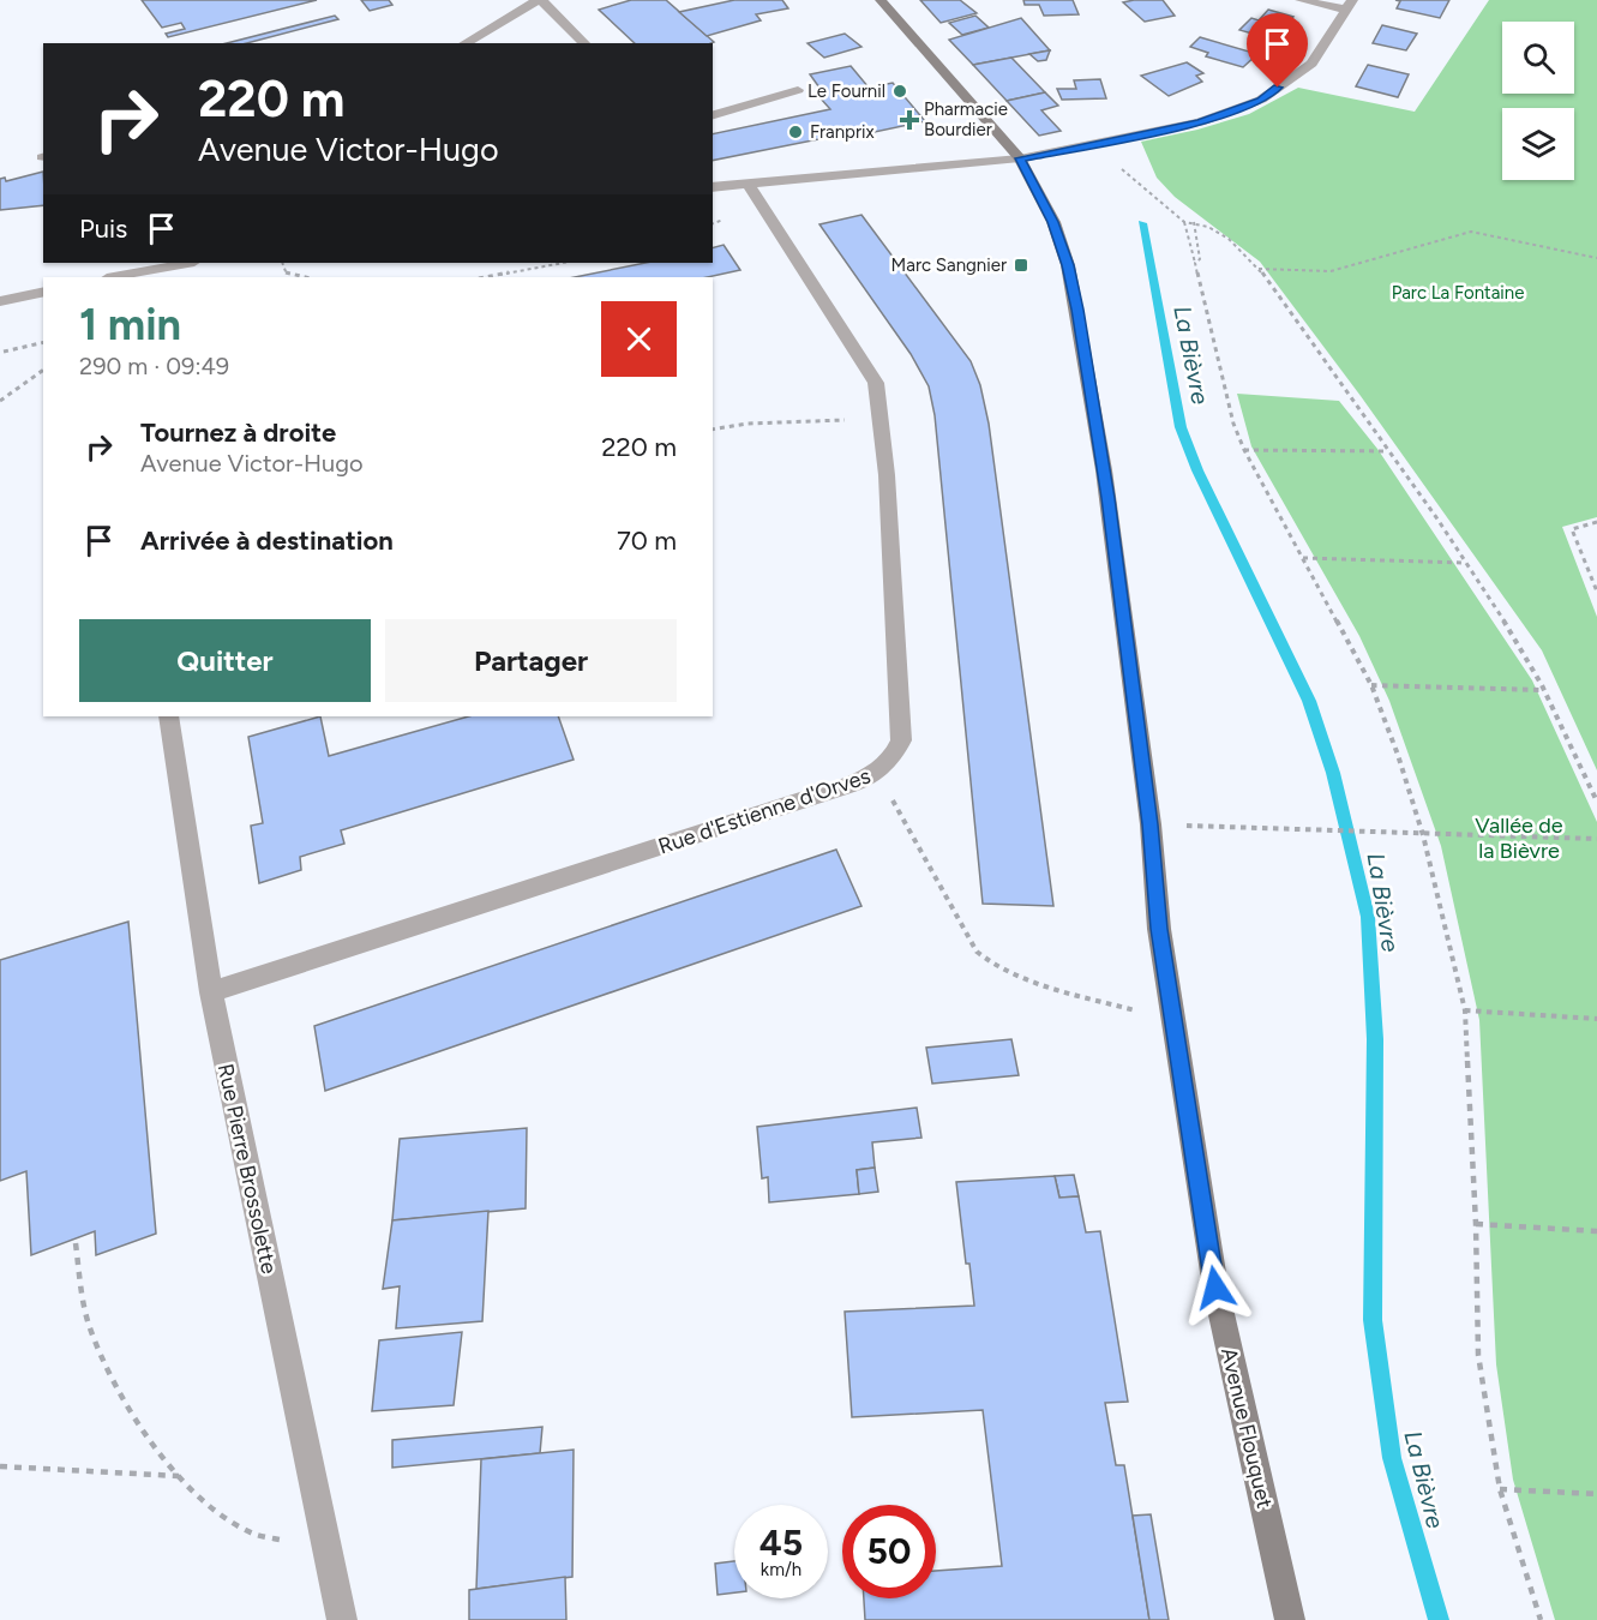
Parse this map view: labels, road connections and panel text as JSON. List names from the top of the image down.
{
  "streets": {
    "main road": ["Avenue Flouquet"],
    "street": ["Rue d'Estienne d'Orves", "Rue Pierre Brossolette"]
  },
  "crossings": [
    ["Rue d'Estienne d'Orves", "Rue Pierre Brossolette"]
  ],
  "water": ["La Bièvre"],
  "parks": ["Parc La Fontaine", "Vallée de la Bièvre"],
  "places": {
    "other": ["Le Fournil", "Franprix"],
    "health": ["Pharmacie Bourdier"],
    "transit": ["Marc Sangnier"]
  },
  "page": {
    "turn": ["220 m", "Avenue Victor-Hugo"],
    "then": "Puis",
    "heading": ["1 min", "290 m · 09:49"],
    "list": [
      {
        "name": "Tournez à droite",
        "note": "Avenue Victor-Hugo",
        "value": "220 m"
      },
      {
        "name": "Arrivée à destination",
        "value": "70 m"
      }
    ],
    "buttons": ["Quitter", "Partager"],
    "speed": "45 km/h",
    "limit": "50"
  }
}
